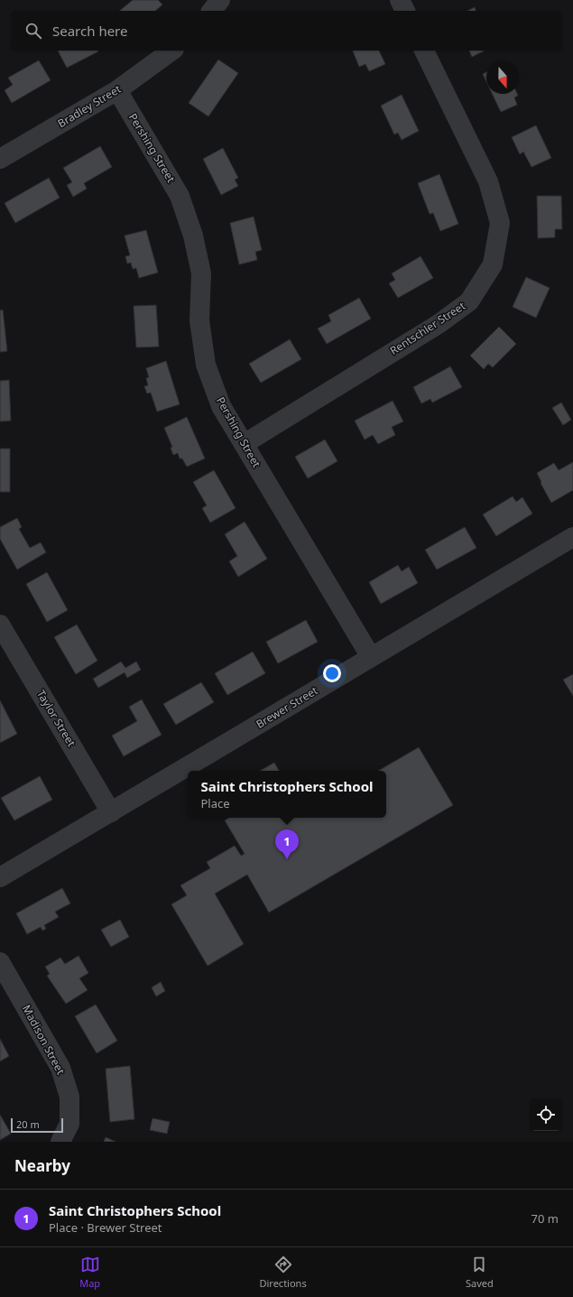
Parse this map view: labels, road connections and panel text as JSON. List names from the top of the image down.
{
  "streets": {
    "street": [
      "Bradley Street",
      "Pershing Street",
      "Rentschler Street",
      "Brewer Street",
      "Taylor Street",
      "Madison Street"
    ]
  },
  "crossings": [
    ["Bradley Street", "Pershing Street"],
    ["Pershing Street", "Rentschler Street"],
    ["Pershing Street", "Brewer Street"],
    ["Brewer Street", "Taylor Street"]
  ],
  "scale_bar": "20 m",
  "north": "bottom",
  "page": {
    "search": "Search here",
    "popup": ["Saint Christophers School", "Place"],
    "pins": "1",
    "scale": "20 m",
    "heading": "Nearby",
    "list": [
      {
        "mark": "1",
        "name": "Saint Christophers School",
        "note": "Place · Brewer Street",
        "value": "70 m"
      }
    ],
    "nav": ["Map", "Directions", "Saved"]
  }
}
